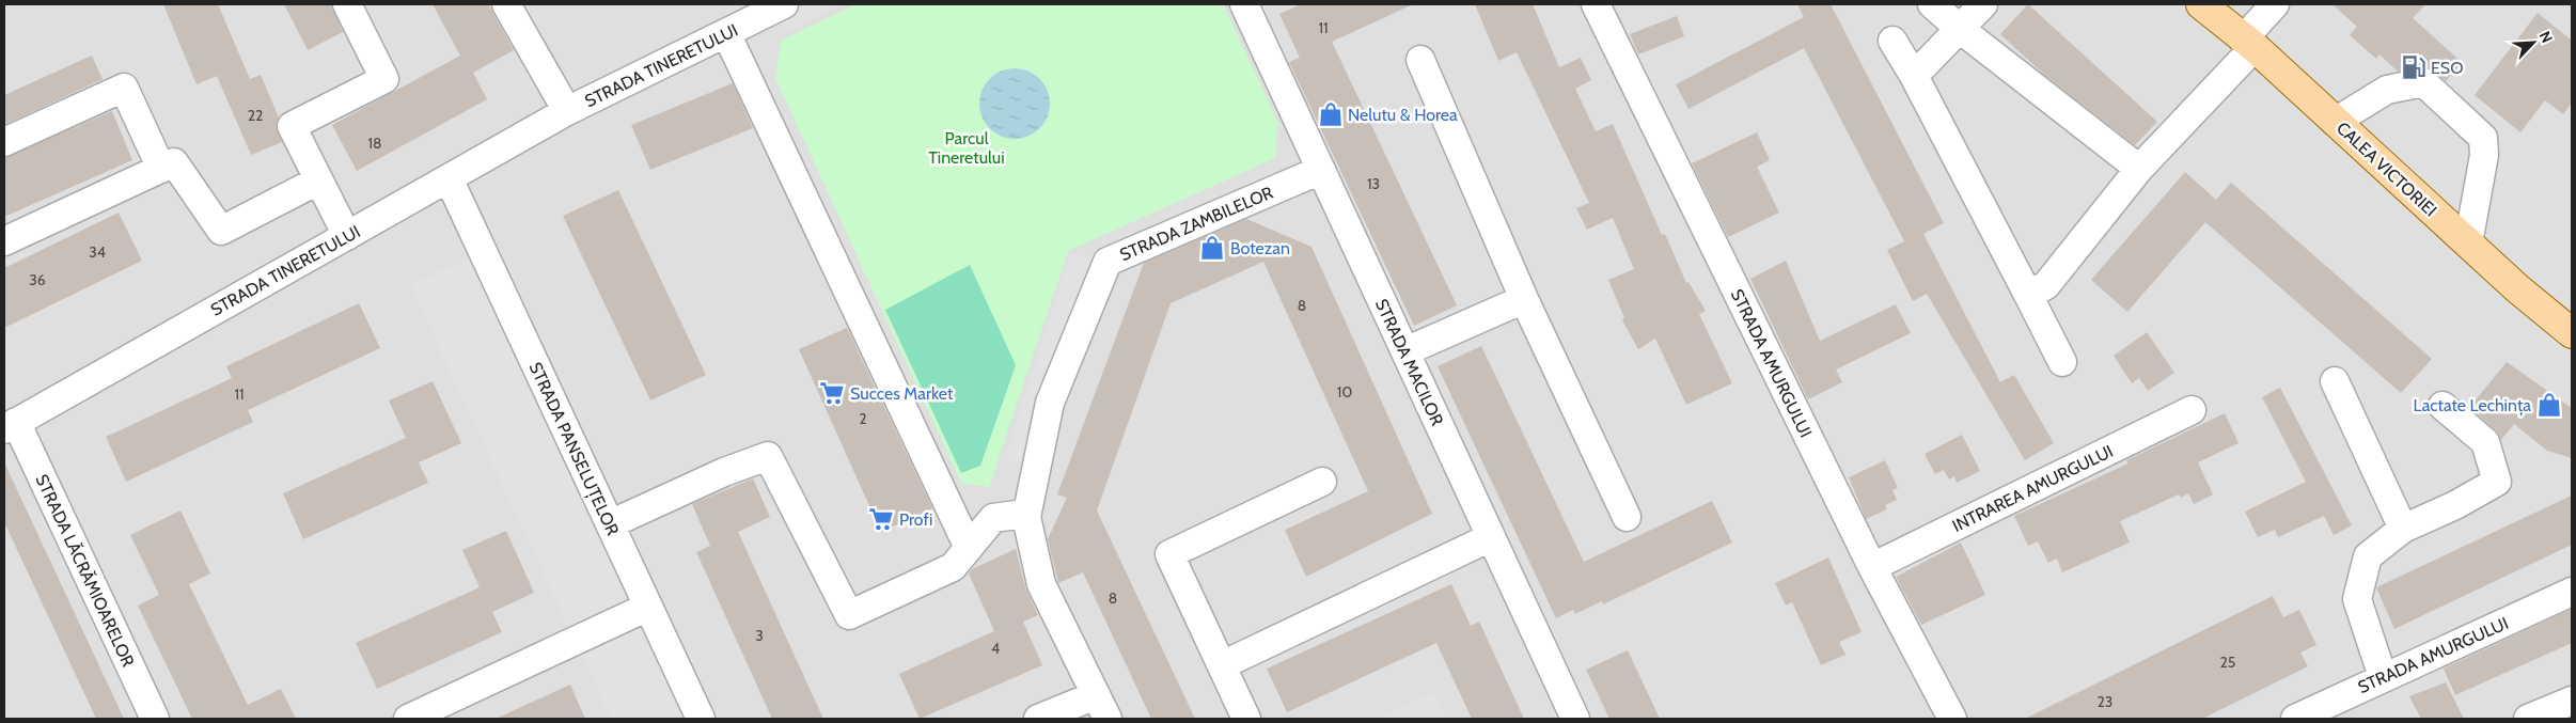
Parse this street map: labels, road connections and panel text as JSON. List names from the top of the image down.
{
  "streets": {
    "main road": ["CALEA VICTORIEI"],
    "street": [
      "STRADA TINERETULUI",
      "STRADA ZAMBILELOR",
      "STRADA MACILOR",
      "STRADA AMURGULUI",
      "STRADA PANSELUȚELOR",
      "INTRAREA AMURGULUI",
      "STRADA LĂCRĂMIOARELOR"
    ]
  },
  "crossings": [
    ["STRADA TINERETULUI", "STRADA PANSELUȚELOR"],
    ["STRADA TINERETULUI", "STRADA LĂCRĂMIOARELOR"],
    ["STRADA ZAMBILELOR", "STRADA MACILOR"],
    ["STRADA AMURGULUI", "INTRAREA AMURGULUI"]
  ],
  "parks": ["Parcul Tineretului"],
  "places": {
    "fuel station": ["ESO"],
    "shop": ["Nelutu & Horea", "Botezan", "Lactate Lechința"],
    "supermarket": ["Succes Market", "Profi"]
  },
  "house_numbers": [
    "11",
    "22",
    "18",
    "13",
    "34",
    "36",
    "8",
    "10",
    "11",
    "2",
    "8",
    "3",
    "4",
    "25",
    "23"
  ],
  "north": "top right"
}
